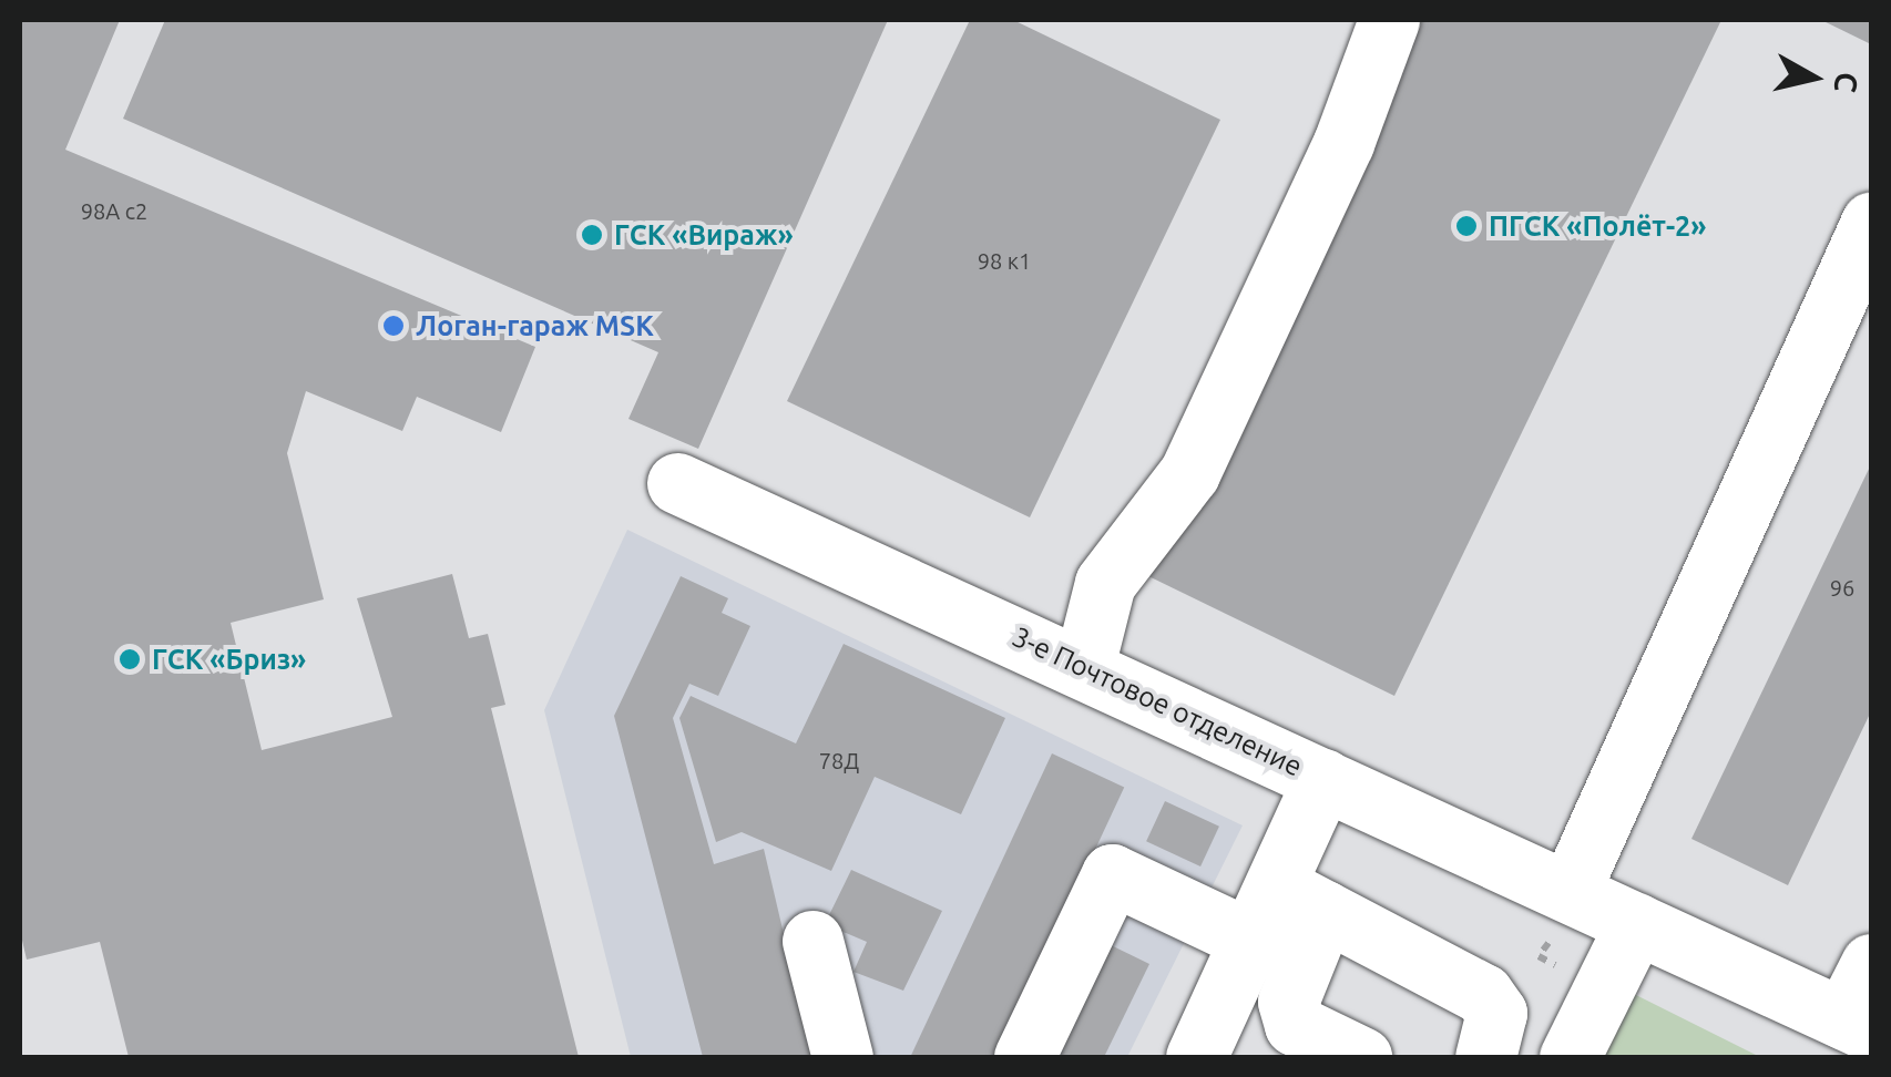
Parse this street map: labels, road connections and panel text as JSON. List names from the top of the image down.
{
  "streets": {
    "street": ["3-е Почтовое отделение"]
  },
  "places": [
    "ПГСК «Полёт-2»",
    "ГСК «Вираж»",
    "Логан-гараж MSK",
    "ГСК «Бриз»"
  ],
  "house_numbers": [
    "98А с2",
    "98 к1",
    "96",
    "78Д"
  ],
  "north": "right"
}
